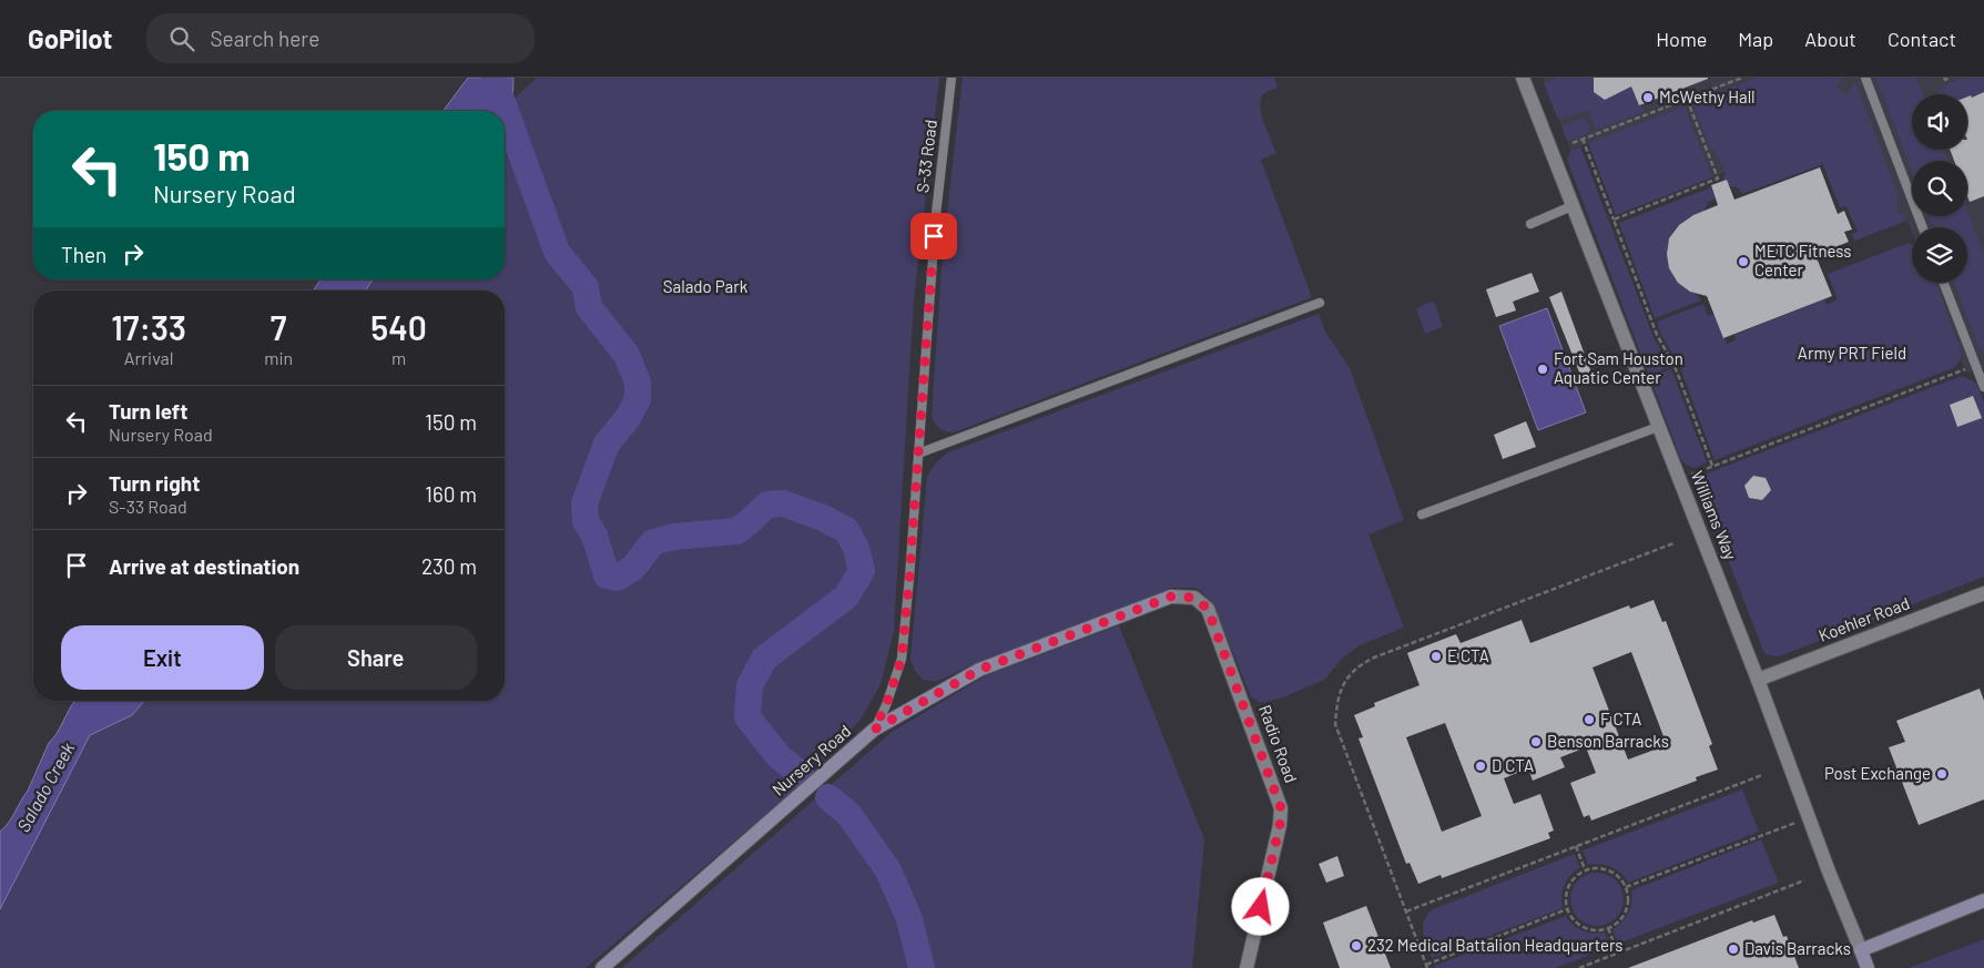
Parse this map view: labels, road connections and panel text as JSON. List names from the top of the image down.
{
  "streets": {
    "street": [
      "Williams Way",
      "Koehler Road",
      "Radio Road",
      "Nursery Road"
    ],
    "lane": ["S-33 Road"]
  },
  "crossings": [
    ["S-33 Road", "Nursery Road"],
    ["Williams Way", "Koehler Road"],
    ["Radio Road", "Nursery Road"]
  ],
  "water": ["Salado Creek"],
  "parks": ["Salado Park", "Army PRT Field"],
  "places": [
    "McWethy Hall",
    "METC Fitness Center",
    "Fort Sam Houston Aquatic Center",
    "E CTA",
    "F CTA",
    "Benson Barracks",
    "D CTA",
    "Post Exchange",
    "232 Medical Battalion Headquarters",
    "Davis Barracks"
  ],
  "page": {
    "header": "GoPilot",
    "search": "Search here",
    "nav": [
      "Home",
      "Map",
      "About",
      "Contact"
    ],
    "turn": ["150 m", "Nursery Road"],
    "then": "Then",
    "eta": [
      "17:33",
      "Arrival",
      "7",
      "min",
      "540",
      "m"
    ],
    "list": [
      {
        "name": "Turn left",
        "note": "Nursery Road",
        "value": "150 m"
      },
      {
        "name": "Turn right",
        "note": "S-33 Road",
        "value": "160 m"
      },
      {
        "name": "Arrive at destination",
        "value": "230 m"
      }
    ],
    "buttons": ["Exit", "Share"]
  }
}
